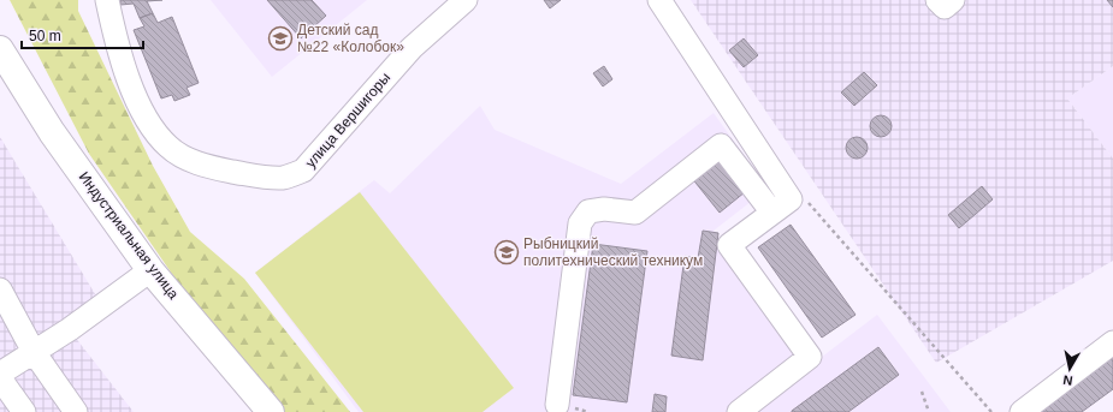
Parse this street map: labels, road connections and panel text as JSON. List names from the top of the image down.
{
  "streets": {
    "main road": ["Индустриальная улица"],
    "street": ["улица Вершигоры"]
  },
  "places": {
    "school or university": ["Детский сад №22 «Колобок»", "Рыбницкий политехнический техникум"]
  },
  "scale_bar": "50 m",
  "north": "bottom"
}
